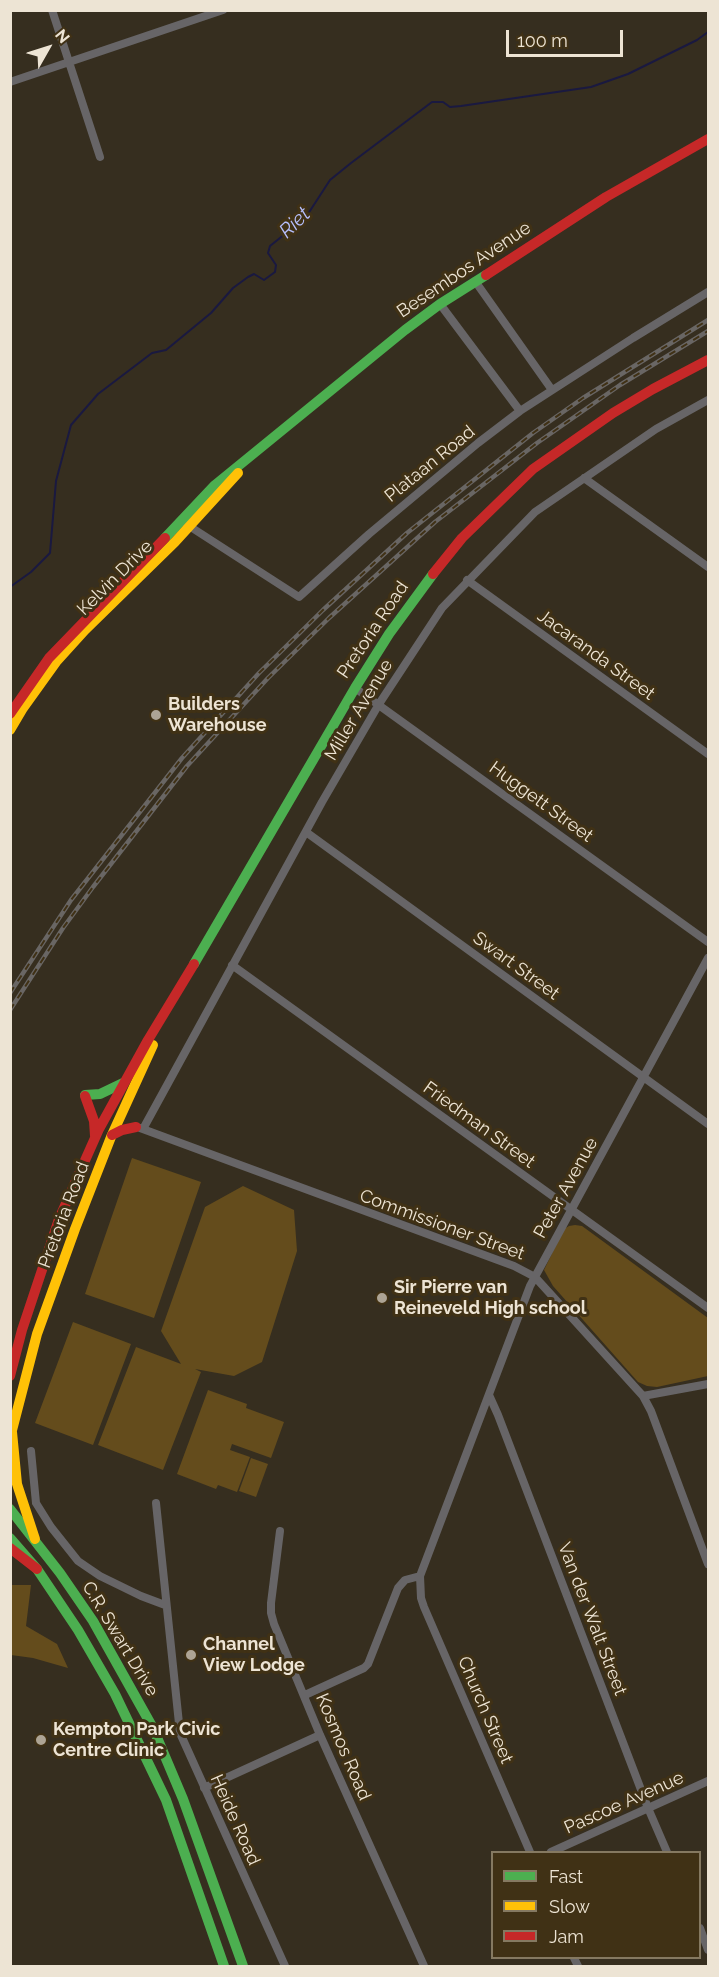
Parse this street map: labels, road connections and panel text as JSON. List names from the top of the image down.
{
  "streets": {
    "main road": [
      "Besembos Avenue",
      "Kelvin Drive",
      "Pretoria Road",
      "C.R. Swart Drive"
    ],
    "street": [
      "Plataan Road",
      "Jacaranda Street",
      "Miller Avenue",
      "Huggett Street",
      "Swart Street",
      "Friedman Street",
      "Peter Avenue",
      "Commissioner Street",
      "Van der Walt Street",
      "Church Street",
      "Kosmos Road",
      "Pascoe Avenue",
      "Heide Road"
    ]
  },
  "crossings": [
    ["Besembos Avenue", "Kelvin Drive"],
    ["Plataan Road", "Kelvin Drive"],
    ["Pretoria Road", "Huggett Street"],
    ["Pretoria Road", "Commissioner Street"],
    ["Pretoria Road", "C.R. Swart Drive"],
    ["Jacaranda Street", "Miller Avenue"],
    ["Miller Avenue", "Huggett Street"],
    ["Miller Avenue", "Swart Street"],
    ["Miller Avenue", "Friedman Street"],
    ["Miller Avenue", "Commissioner Street"],
    ["Swart Street", "Peter Avenue"],
    ["Friedman Street", "Peter Avenue"],
    ["Peter Avenue", "Commissioner Street"],
    ["Peter Avenue", "Van der Walt Street"],
    ["Peter Avenue", "Church Street"],
    ["Van der Walt Street", "Pascoe Avenue"]
  ],
  "water": ["Riet"],
  "places": [
    "Builders Warehouse",
    "Sir Pierre van Reineveld High school",
    "Channel View Lodge",
    "Kempton Park Civic Centre Clinic"
  ],
  "legend": ["Fast", "Slow", "Jam"],
  "scale_bar": "100 m",
  "north": "top right"
}
